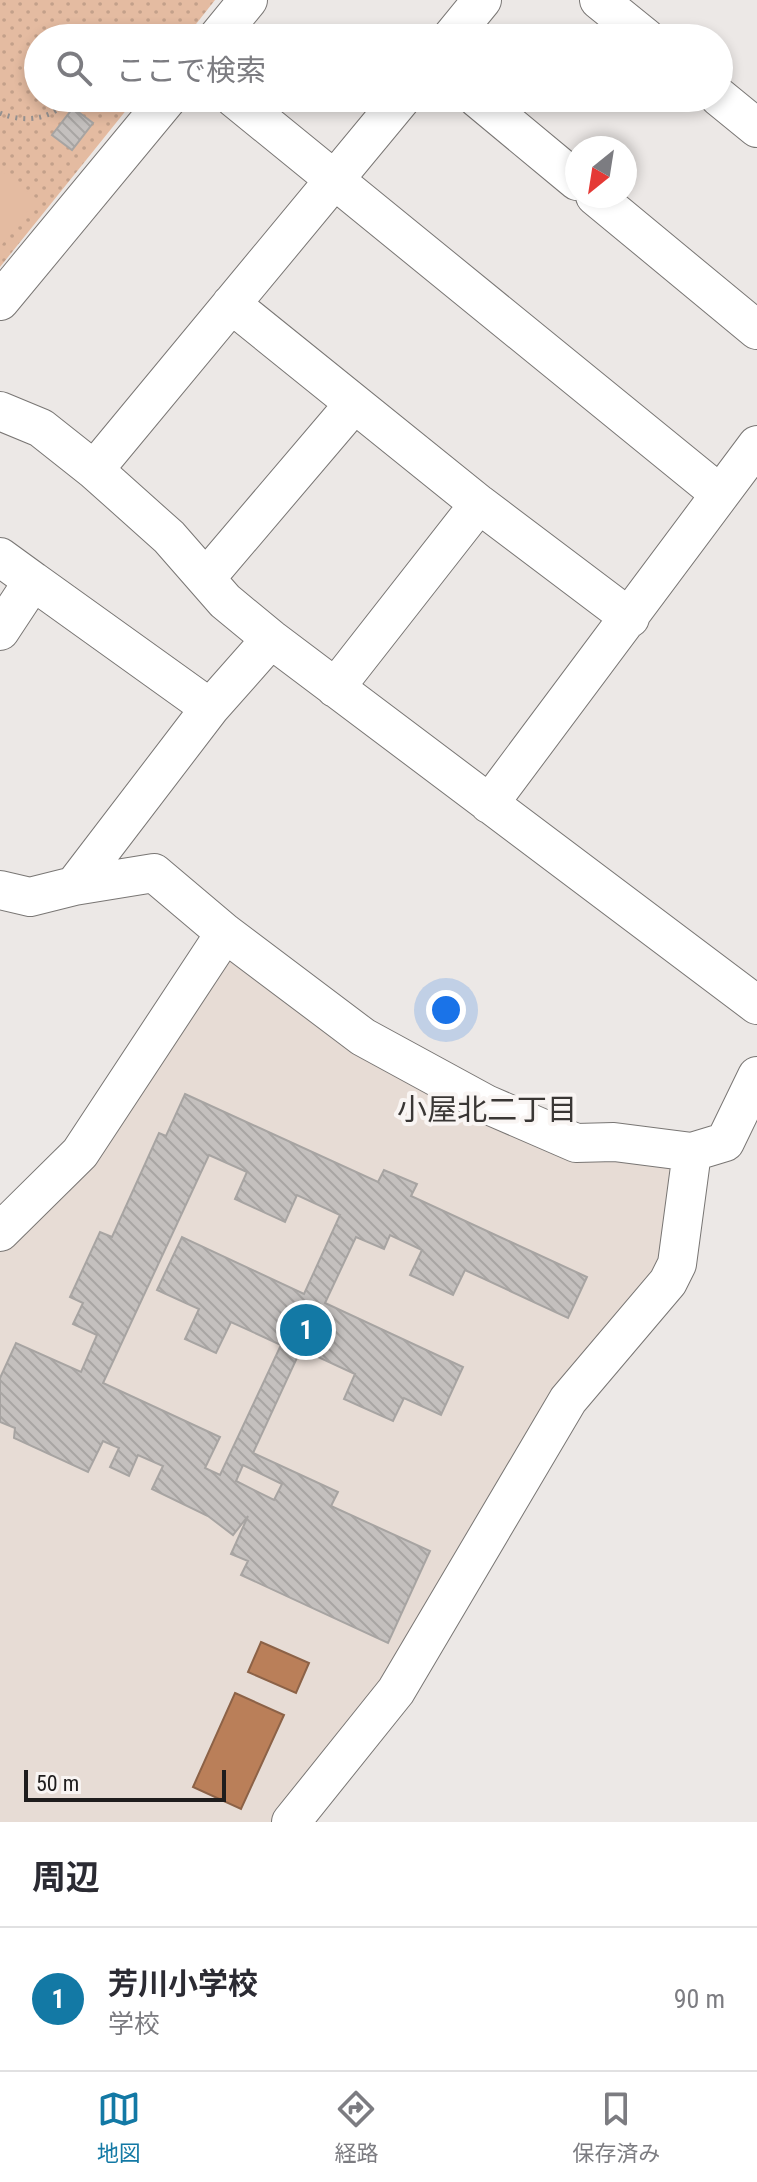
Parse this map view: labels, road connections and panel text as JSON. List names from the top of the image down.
{
  "districts": ["小屋北二丁目"],
  "scale_bar": "50 m",
  "north": "bottom left",
  "page": {
    "search": "ここで検索",
    "pins": "1",
    "scale": "50 m",
    "heading": "周辺",
    "list": [
      {
        "mark": "1",
        "name": "芳川小学校",
        "note": "学校",
        "value": "90 m"
      }
    ],
    "nav": ["地図", "経路", "保存済み"]
  }
}
